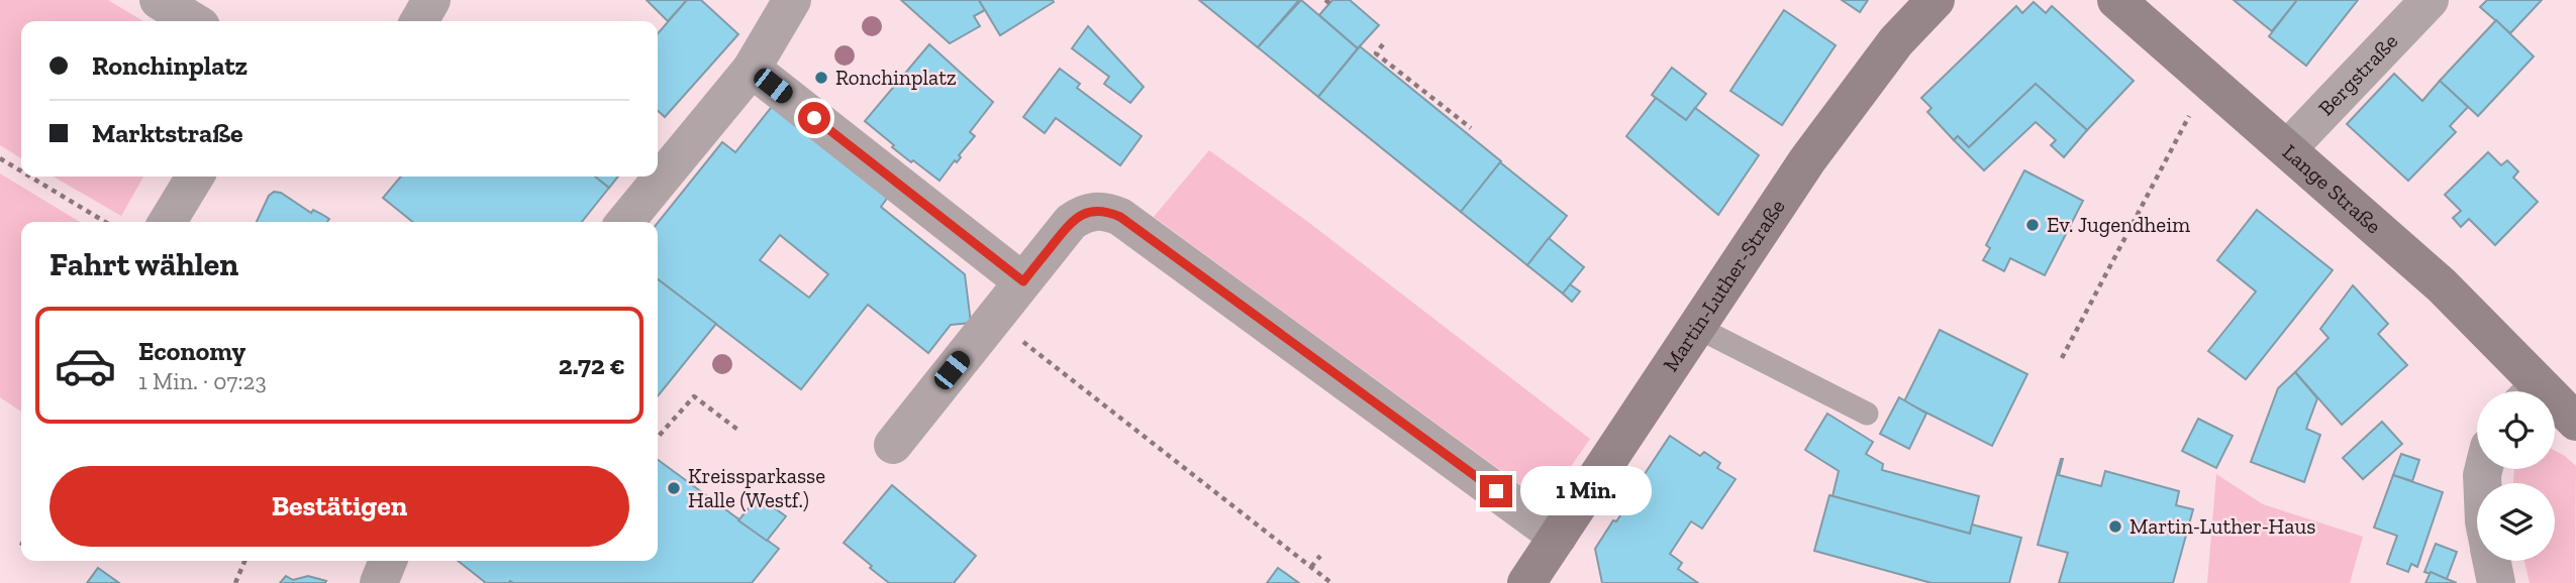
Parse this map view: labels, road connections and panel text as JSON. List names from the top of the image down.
{
  "streets": {
    "street": ["Bergstraße", "Lange Straße", "Martin-Luther-Straße"]
  },
  "crossings": [
    ["Bergstraße", "Lange Straße"]
  ],
  "places": [
    "Ronchinplatz",
    "Ev. Jugendheim",
    "Kreissparkasse Halle (Westf.)",
    "Martin-Luther-Haus"
  ],
  "page": {
    "banner": ["Ronchinplatz", "Marktstraße"],
    "heading": "Fahrt wählen",
    "list": [
      {
        "name": "Economy",
        "note": "1 Min. · 07:23",
        "value": "2.72 €"
      }
    ],
    "buttons": "Bestätigen",
    "bubble": "1 Min."
  }
}
